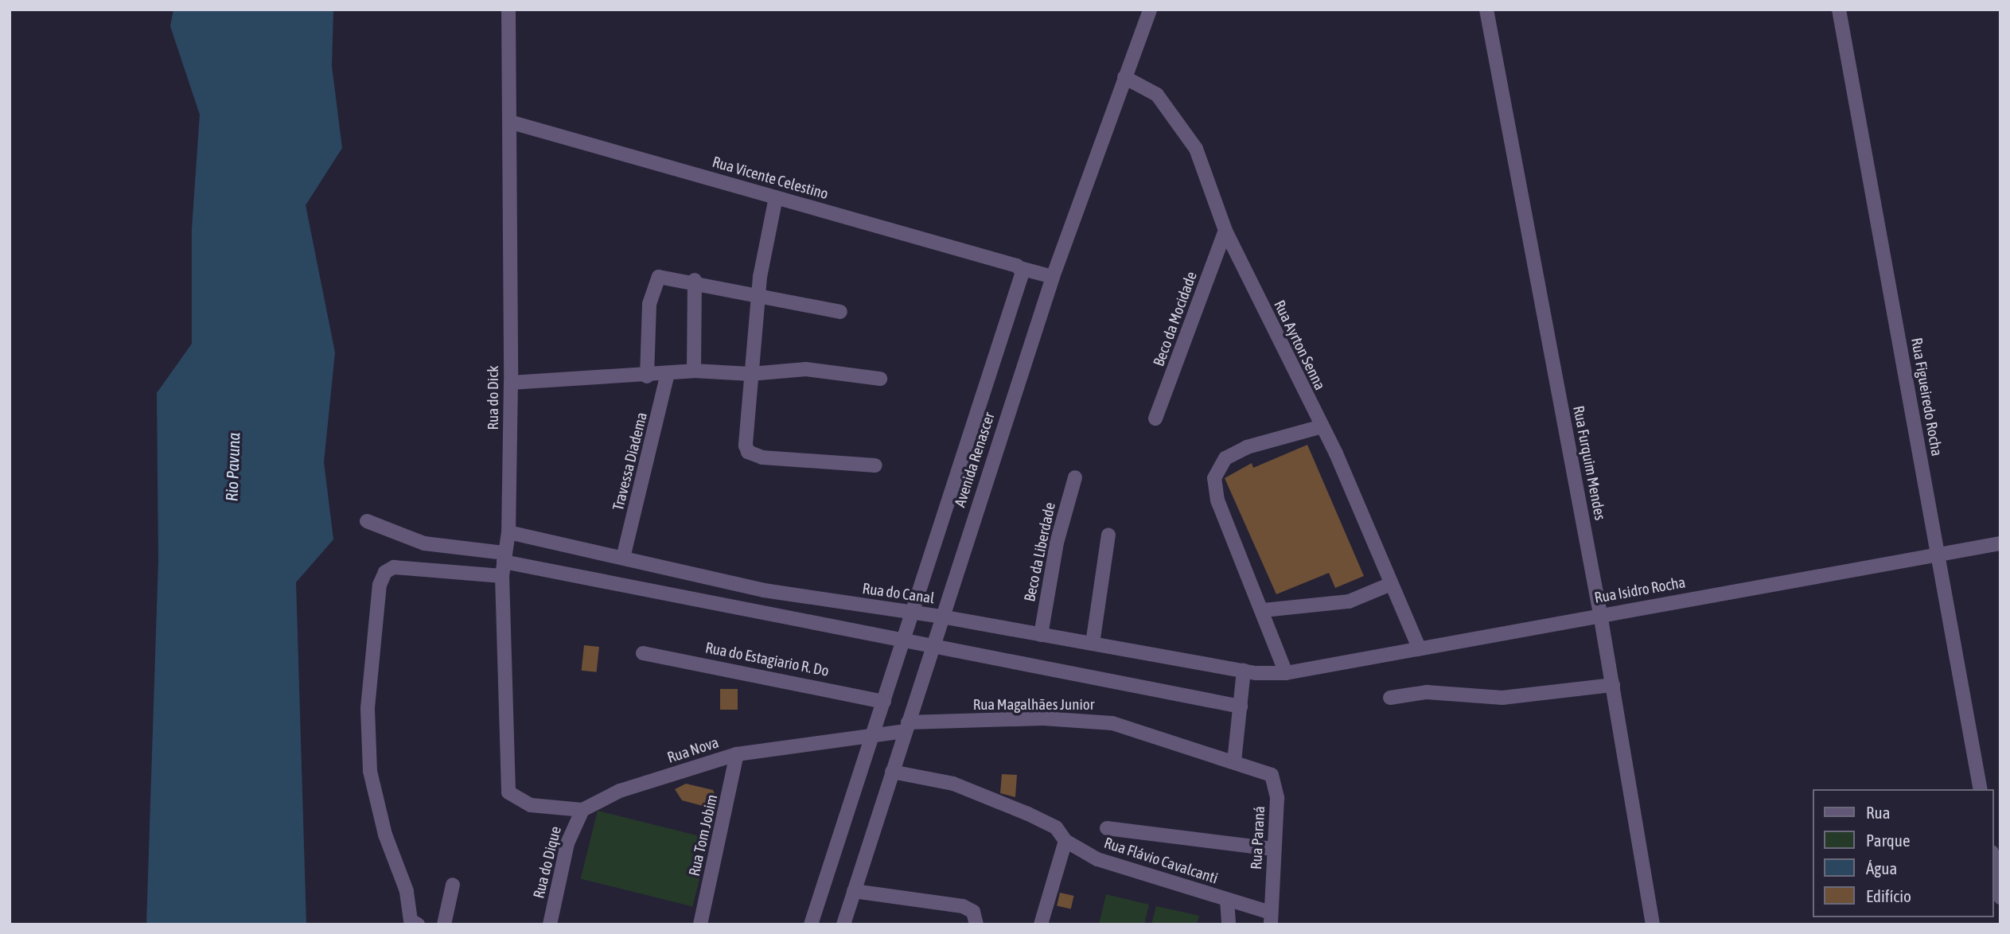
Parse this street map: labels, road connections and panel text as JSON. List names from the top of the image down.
{
  "streets": {
    "street": [
      "Rua Vicente Celestino",
      "Beco da Mocidade",
      "Rua Ayrton Senna",
      "Rua Figueiredo Rocha",
      "Rua do Dick",
      "Avenida Renascer",
      "Travessa Diadema",
      "Rua Furquim Mendes",
      "Beco da Liberdade",
      "Rua Isidro Rocha",
      "Rua do Canal",
      "Rua do Estagiario R. Do",
      "Rua Magalhães Junior",
      "Rua Nova",
      "Rua Tom Jobim",
      "Rua Paraná",
      "Rua Flávio Cavalcanti",
      "Rua do Dique"
    ]
  },
  "crossings": [
    ["Rua Vicente Celestino", "Rua do Dick"],
    ["Rua Vicente Celestino", "Avenida Renascer"],
    ["Beco da Mocidade", "Rua Ayrton Senna"],
    ["Rua Ayrton Senna", "Avenida Renascer"],
    ["Rua Ayrton Senna", "Rua Isidro Rocha"],
    ["Rua Figueiredo Rocha", "Rua Isidro Rocha"],
    ["Rua do Dick", "Rua do Canal"],
    ["Rua do Dick", "Rua Nova"],
    ["Rua do Dick", "Rua do Dique"],
    ["Avenida Renascer", "Rua do Canal"],
    ["Avenida Renascer", "Rua do Estagiario R. Do"],
    ["Avenida Renascer", "Rua Magalhães Junior"],
    ["Avenida Renascer", "Rua Nova"],
    ["Avenida Renascer", "Rua Flávio Cavalcanti"],
    ["Travessa Diadema", "Rua do Canal"],
    ["Rua Furquim Mendes", "Rua Isidro Rocha"],
    ["Beco da Liberdade", "Rua do Canal"],
    ["Rua Isidro Rocha", "Rua do Canal"],
    ["Rua Magalhães Junior", "Rua Nova"],
    ["Rua Magalhães Junior", "Rua Paraná"],
    ["Rua Nova", "Rua Tom Jobim"],
    ["Rua Nova", "Rua do Dique"],
    ["Rua Paraná", "Rua Flávio Cavalcanti"]
  ],
  "water": ["Rio Pavuna"],
  "legend": [
    "Rua",
    "Parque",
    "Água",
    "Edifício"
  ]
}
